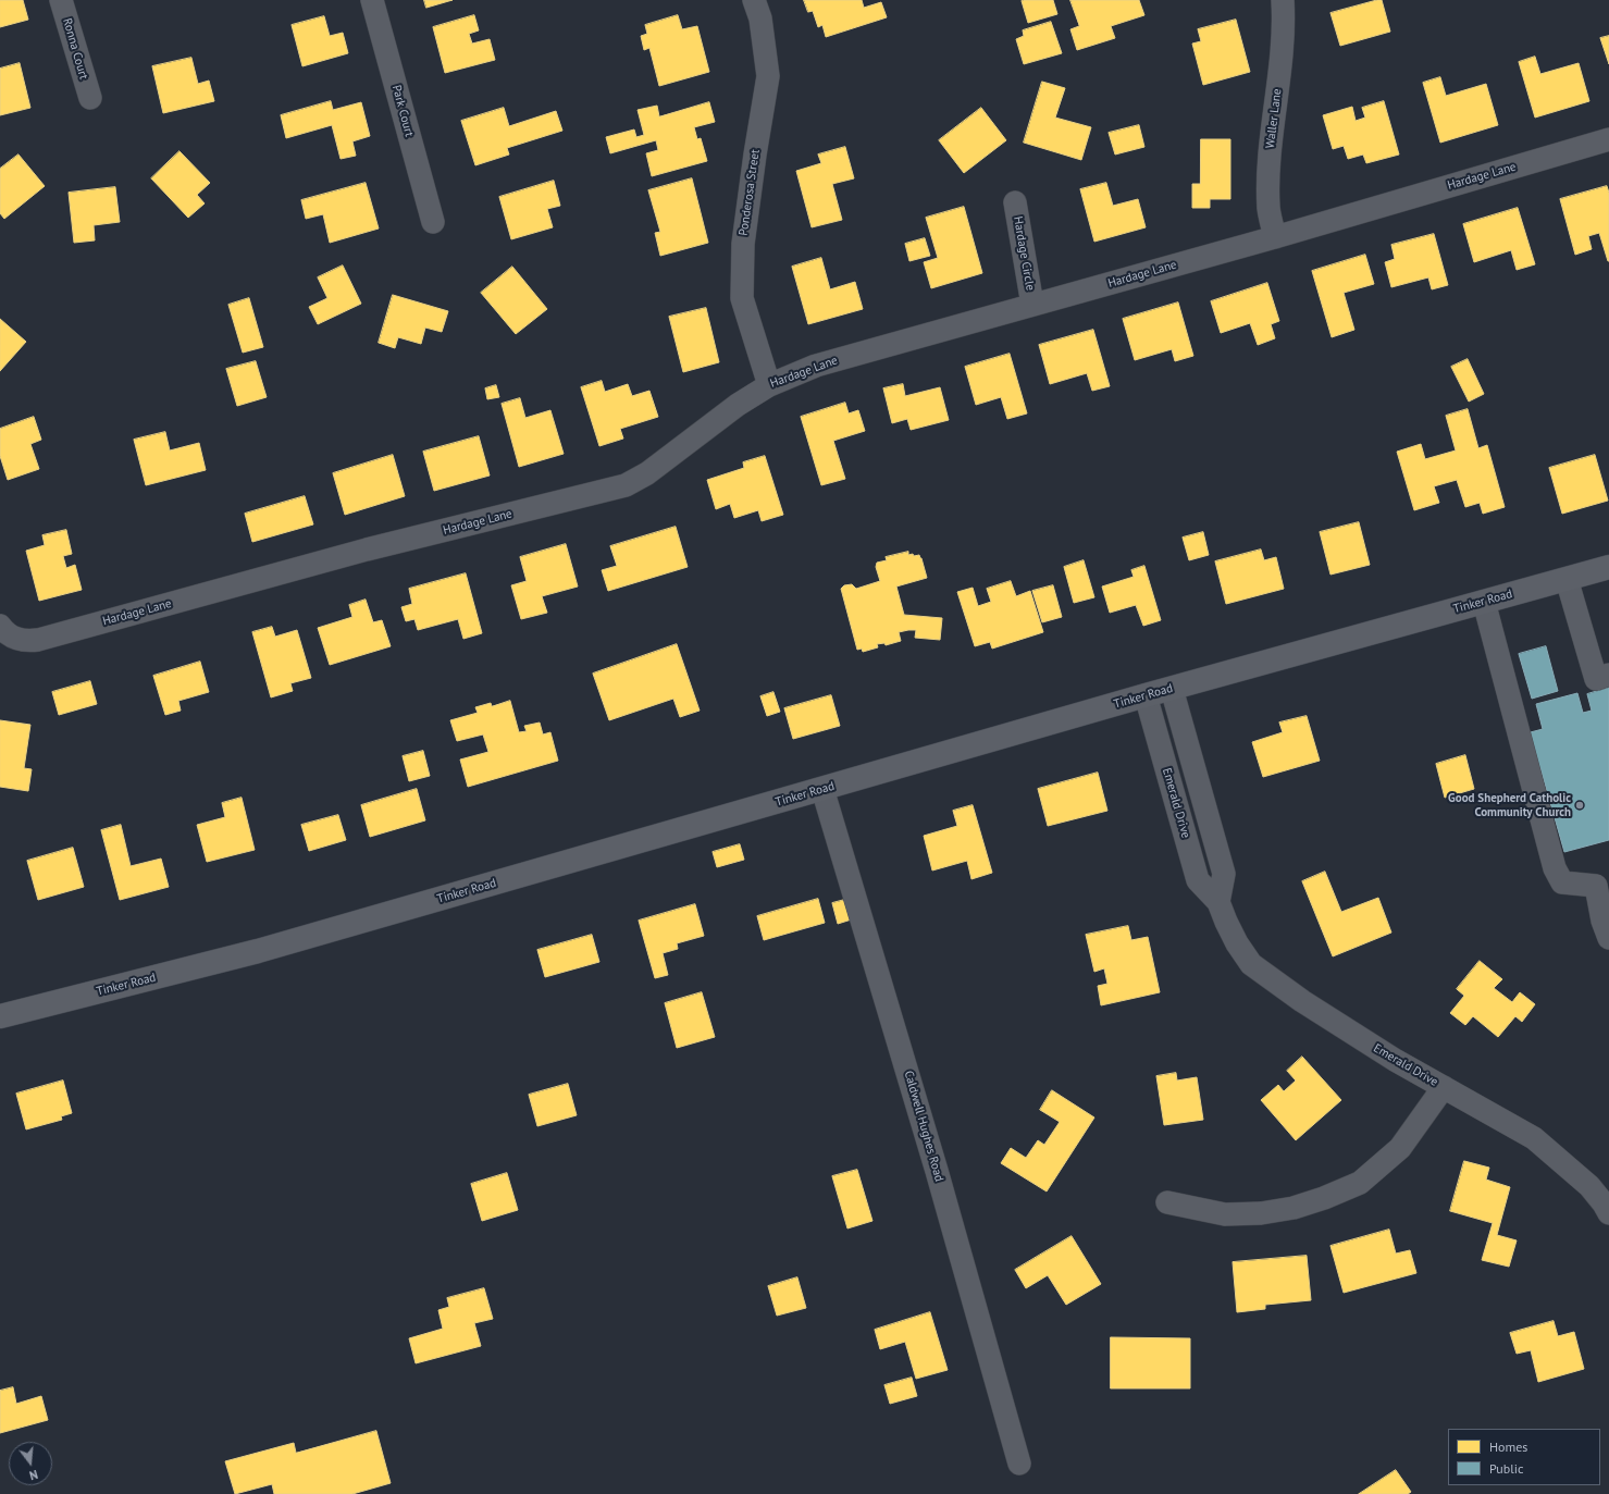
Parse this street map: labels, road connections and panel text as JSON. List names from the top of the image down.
{
  "streets": {
    "main road": ["Tinker Road"],
    "street": [
      "Ronna Court",
      "Park Court",
      "Waller Lane",
      "Hardage Lane",
      "Ponderosa Street",
      "Hardage Circle",
      "Emerald Drive",
      "Caldwell Hughes Road"
    ]
  },
  "crossings": [
    ["Waller Lane", "Hardage Lane"],
    ["Hardage Lane", "Ponderosa Street"],
    ["Hardage Lane", "Hardage Circle"],
    ["Tinker Road", "Emerald Drive"],
    ["Tinker Road", "Caldwell Hughes Road"]
  ],
  "places": ["Good Shepherd Catholic Community Church"],
  "legend": ["Homes", "Public"],
  "north": "bottom"
}
